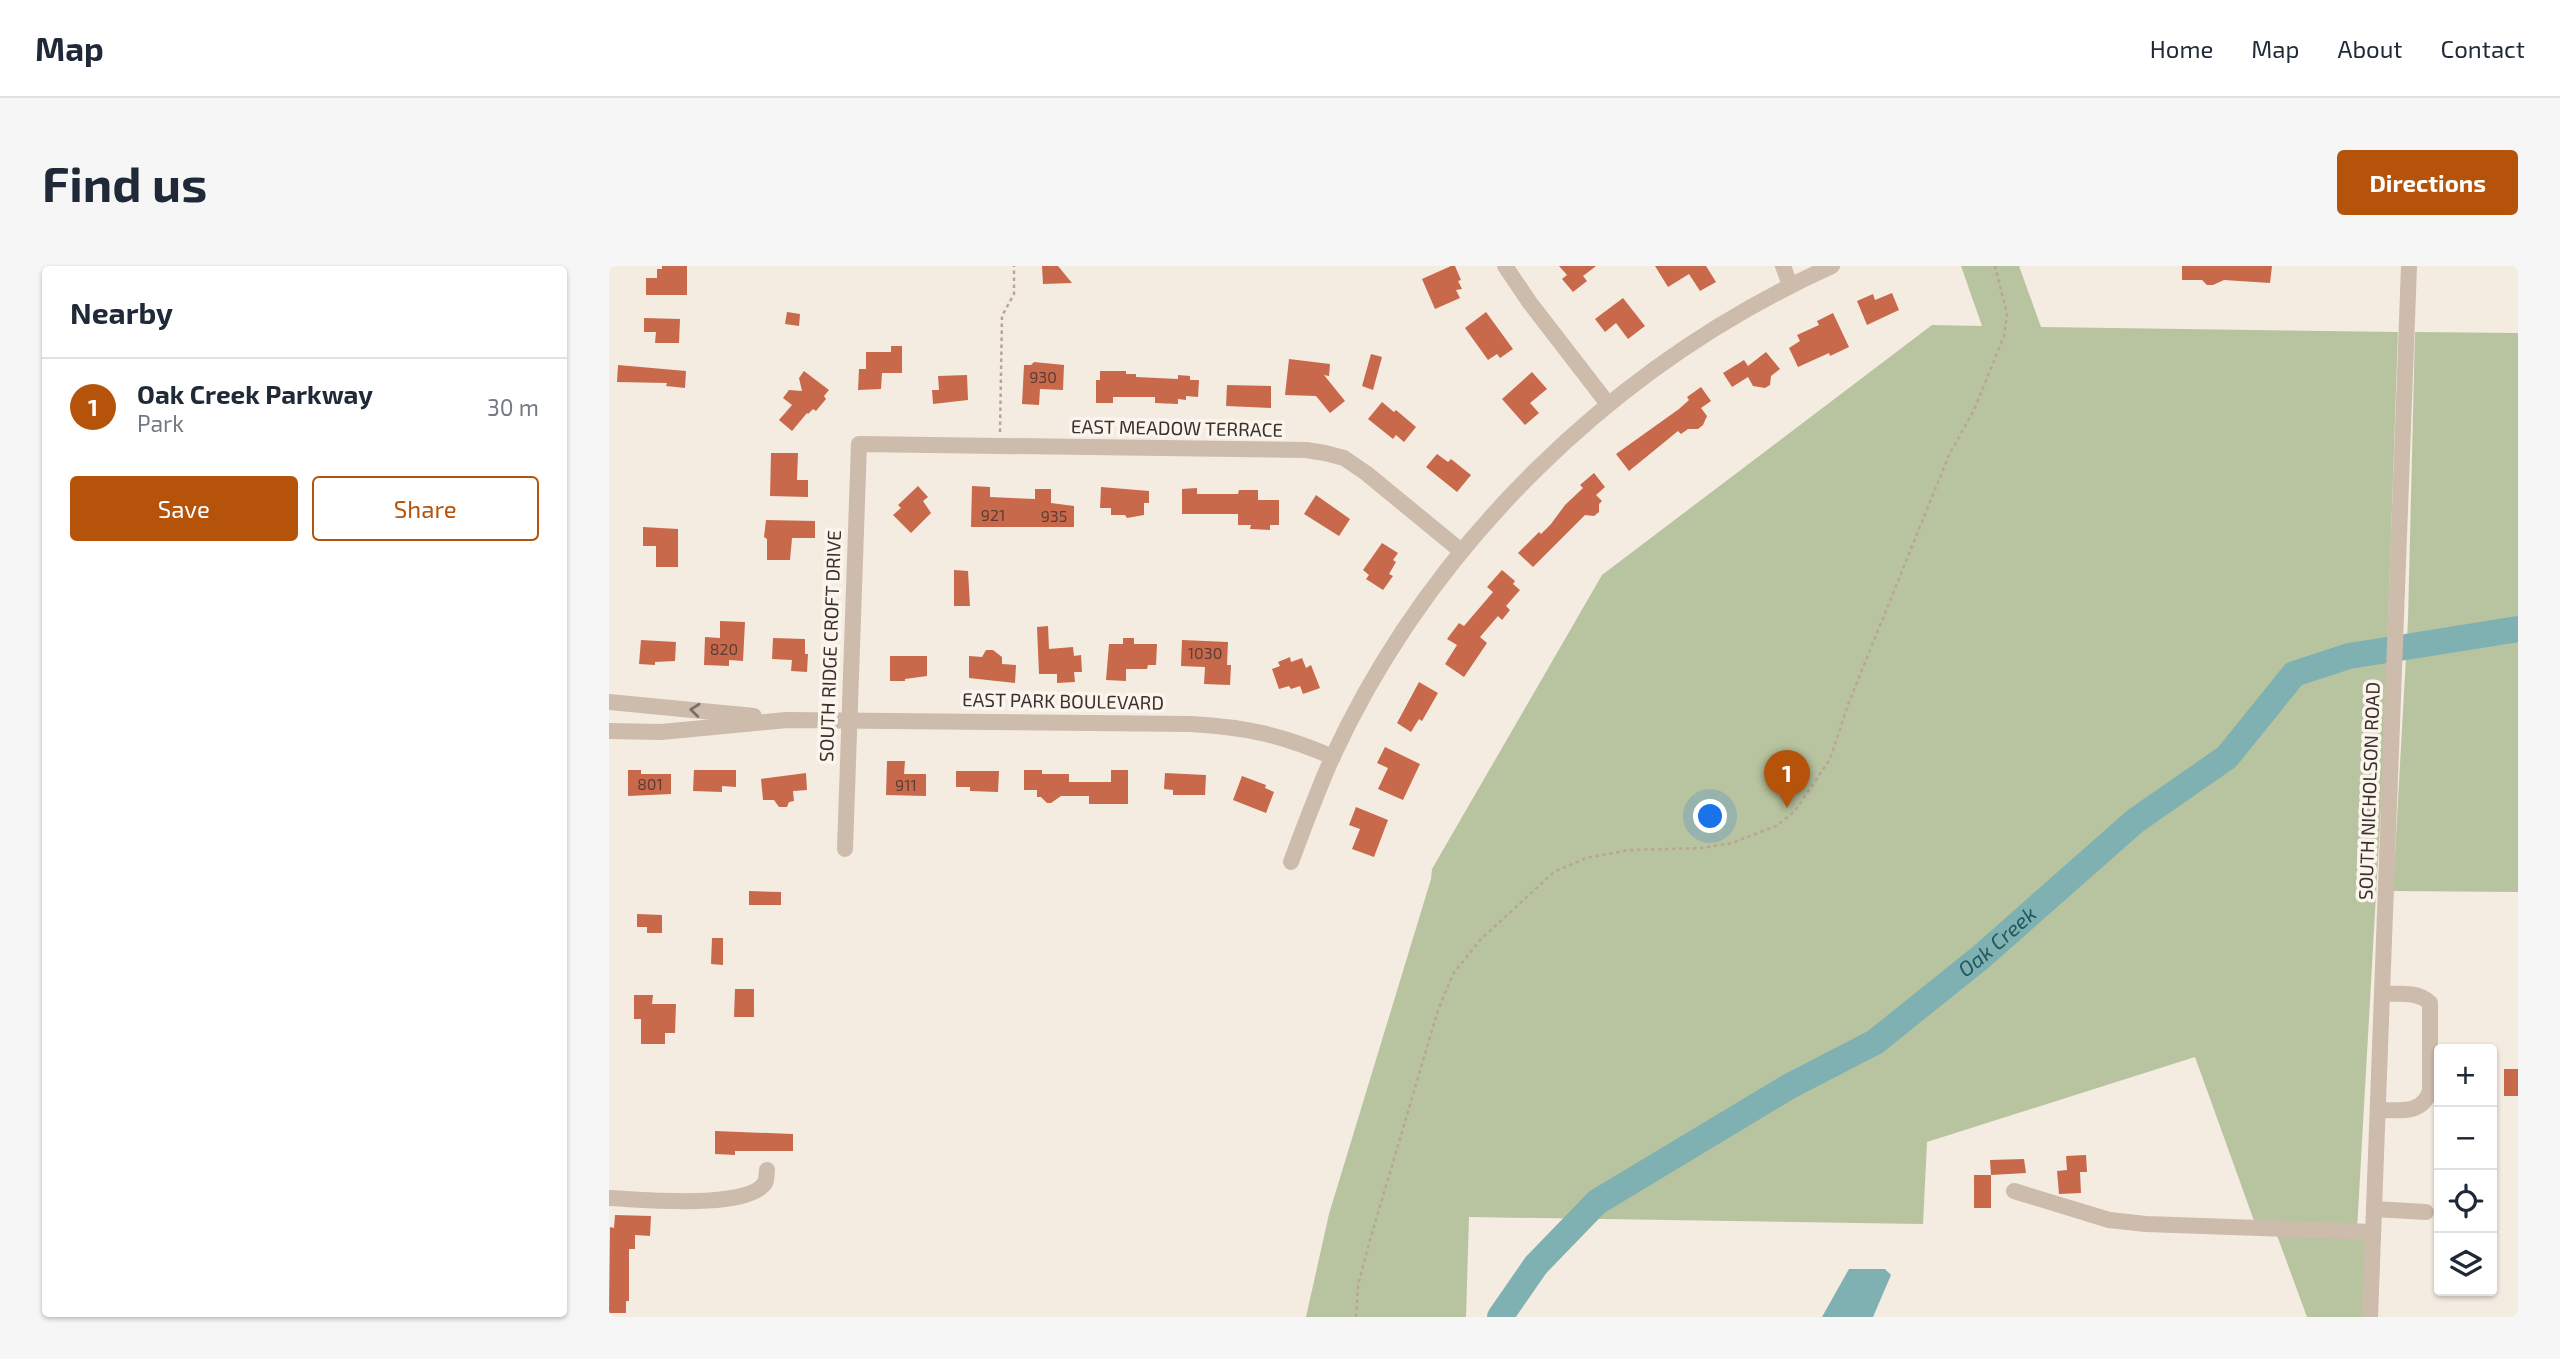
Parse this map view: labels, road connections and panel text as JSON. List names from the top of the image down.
{
  "streets": {
    "street": [
      "EAST MEADOW TERRACE",
      "SOUTH RIDGE CROFT DRIVE",
      "EAST PARK BOULEVARD",
      "SOUTH NICHOLSON ROAD"
    ]
  },
  "crossings": [
    ["EAST MEADOW TERRACE", "SOUTH RIDGE CROFT DRIVE"],
    ["SOUTH RIDGE CROFT DRIVE", "EAST PARK BOULEVARD"]
  ],
  "water": ["Oak Creek"],
  "house_numbers": [
    "930",
    "921",
    "935",
    "820",
    "1030",
    "801",
    "911"
  ],
  "page": {
    "header": "Map",
    "nav": [
      "Home",
      "Map",
      "About",
      "Contact"
    ],
    "buttons": [
      "Directions",
      ["Save", "Share"]
    ],
    "title": "Find us",
    "heading": "Nearby",
    "list": [
      {
        "mark": "1",
        "name": "Oak Creek Parkway",
        "note": "Park",
        "value": "30 m"
      }
    ],
    "pins": "1",
    "map_buttons": ["+", "−"]
  }
}
